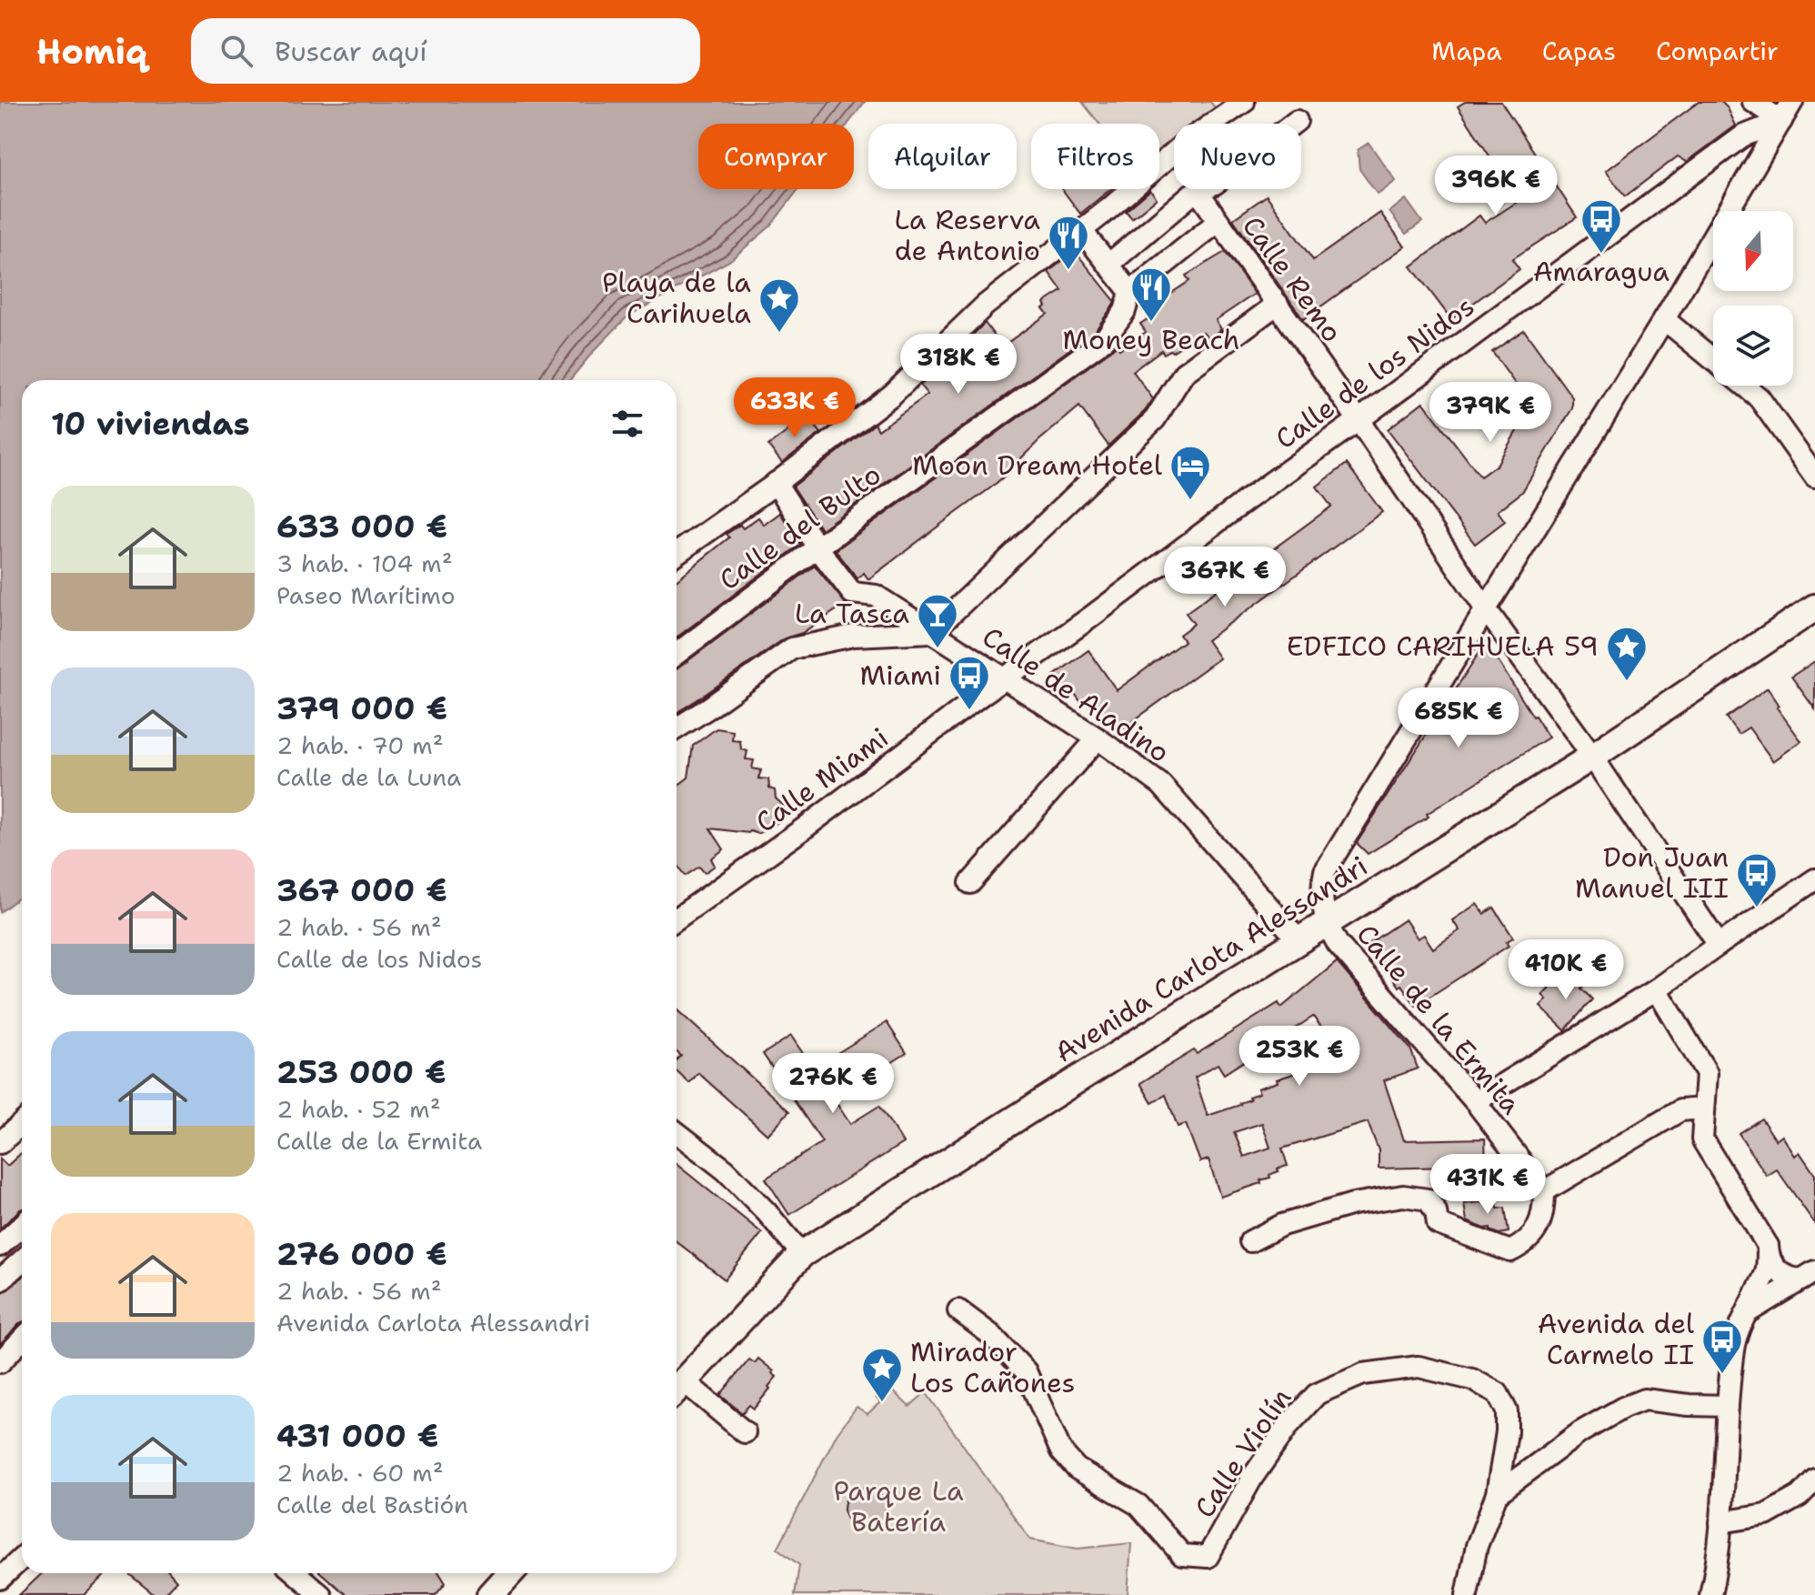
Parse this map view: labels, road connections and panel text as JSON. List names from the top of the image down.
{
  "streets": {
    "main road": ["Avenida Carlota Alessandri"],
    "street": [
      "Calle Remo",
      "Calle de los Nidos",
      "Calle del Bulto",
      "Calle de Aladino",
      "Calle Miami",
      "Calle de la Ermita",
      "Calle Violín"
    ]
  },
  "crossings": [
    ["Calle Remo", "Calle de los Nidos"],
    ["Calle Remo", "Avenida Carlota Alessandri"],
    ["Calle de los Nidos", "Calle de Aladino"],
    ["Calle de los Nidos", "Calle Miami"],
    ["Calle del Bulto", "Calle de Aladino"],
    ["Calle de Aladino", "Calle Miami"],
    ["Calle de Aladino", "Avenida Carlota Alessandri"],
    ["Avenida Carlota Alessandri", "Calle de la Ermita"]
  ],
  "parks": ["Parque La Batería"],
  "places": {
    "bus stop": [
      "Amaragua",
      "Miami",
      "Don Juan Manuel III",
      "Avenida del Carmelo II"
    ],
    "restaurant": ["La Reserva de Antonio", "Money Beach"],
    "place": ["Playa de la Carihuela", "EDFICO CARIHUELA 59", "Mirador Los Cañones"],
    "hotel": ["Moon Dream Hotel"],
    "bar": ["La Tasca"]
  },
  "north": "bottom",
  "page": {
    "header": "Homiq",
    "search": "Buscar aquí",
    "nav": ["Mapa", "Capas", "Compartir"],
    "chip": [
      "Comprar",
      "Alquilar",
      "Filtros",
      "Nuevo"
    ],
    "price": [
      "396K €",
      "318K €",
      "633K €",
      "379K €",
      "367K €",
      "685K €",
      "410K €",
      "253K €",
      "276K €",
      "431K €"
    ],
    "heading": "10 viviendas",
    "list": [
      {
        "name": "633 000 €",
        "note": "3 hab. · 104 m² · Paseo Marítimo"
      },
      {
        "name": "379 000 €",
        "note": "2 hab. · 70 m² · Calle de la Luna"
      },
      {
        "name": "367 000 €",
        "note": "2 hab. · 56 m² · Calle de los Nidos"
      },
      {
        "name": "253 000 €",
        "note": "2 hab. · 52 m² · Calle de la Ermita"
      },
      {
        "name": "276 000 €",
        "note": "2 hab. · 56 m² · Avenida Carlota Alessandri"
      },
      {
        "name": "431 000 €",
        "note": "2 hab. · 60 m² · Calle del Bastión"
      }
    ]
  }
}
